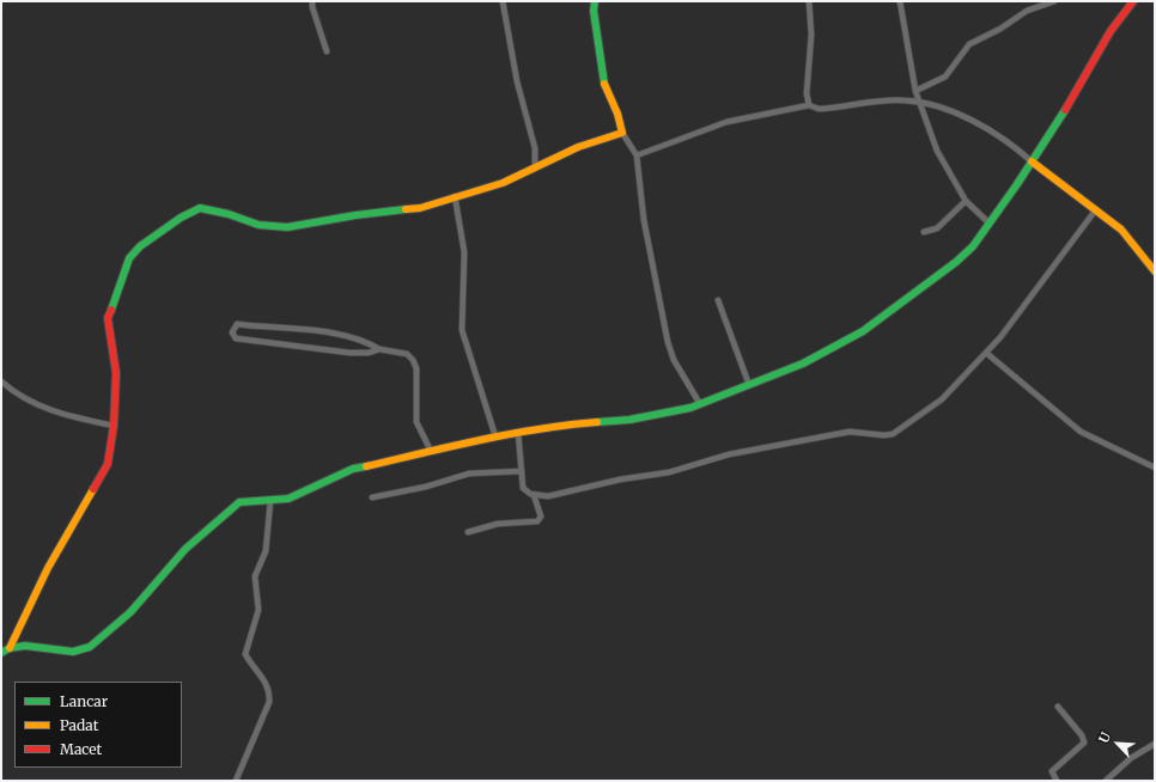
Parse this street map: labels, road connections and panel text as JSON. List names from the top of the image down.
{
  "legend": ["Lancar", "Padat", "Macet"],
  "north": "top left"
}
